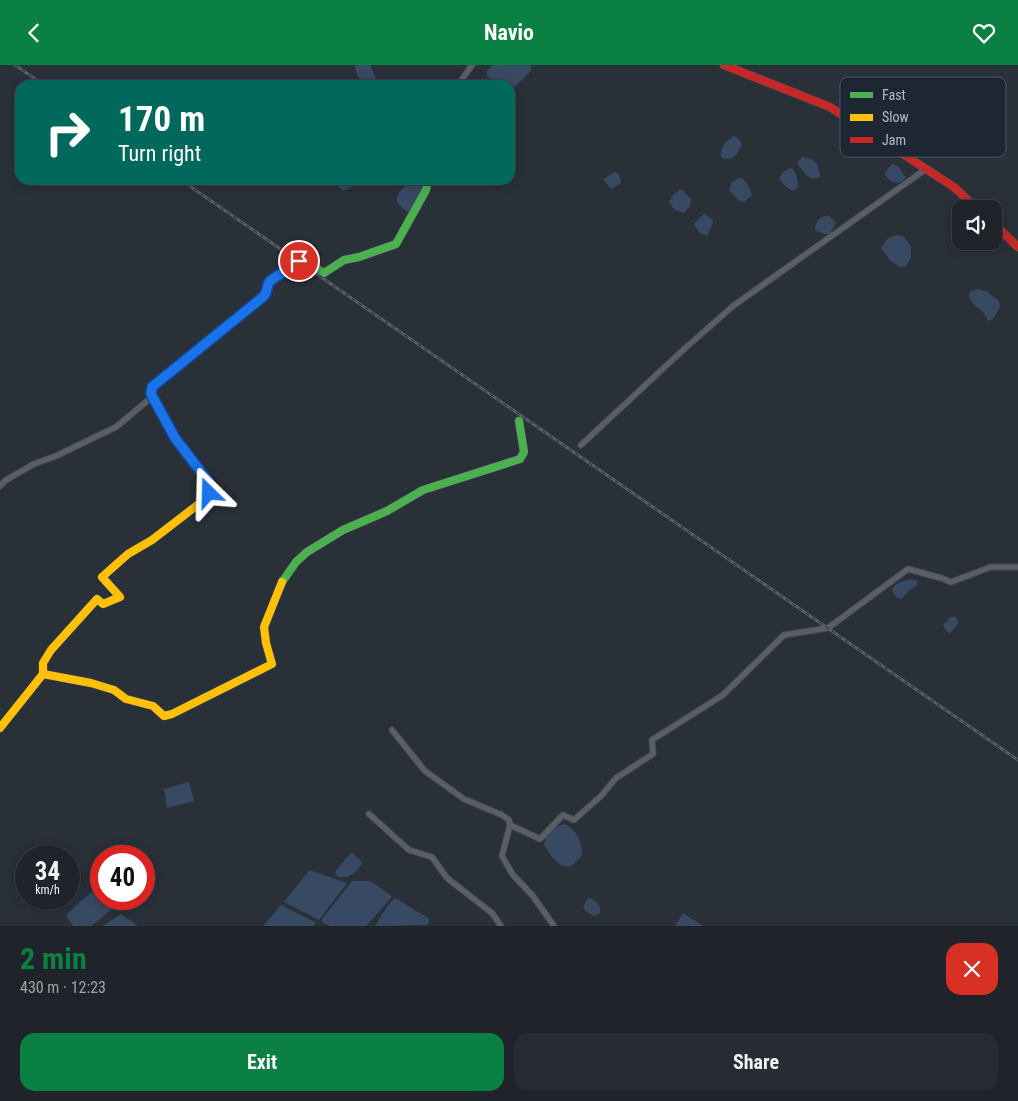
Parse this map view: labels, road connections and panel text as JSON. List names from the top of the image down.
{
  "legend": ["Fast", "Slow", "Jam"],
  "page": {
    "header": "Navio",
    "turn": ["170 m", "Turn right"],
    "speed": "34 km/h",
    "limit": "40",
    "heading": ["2 min", "430 m · 12:23"],
    "buttons": ["Exit", "Share"]
  }
}
